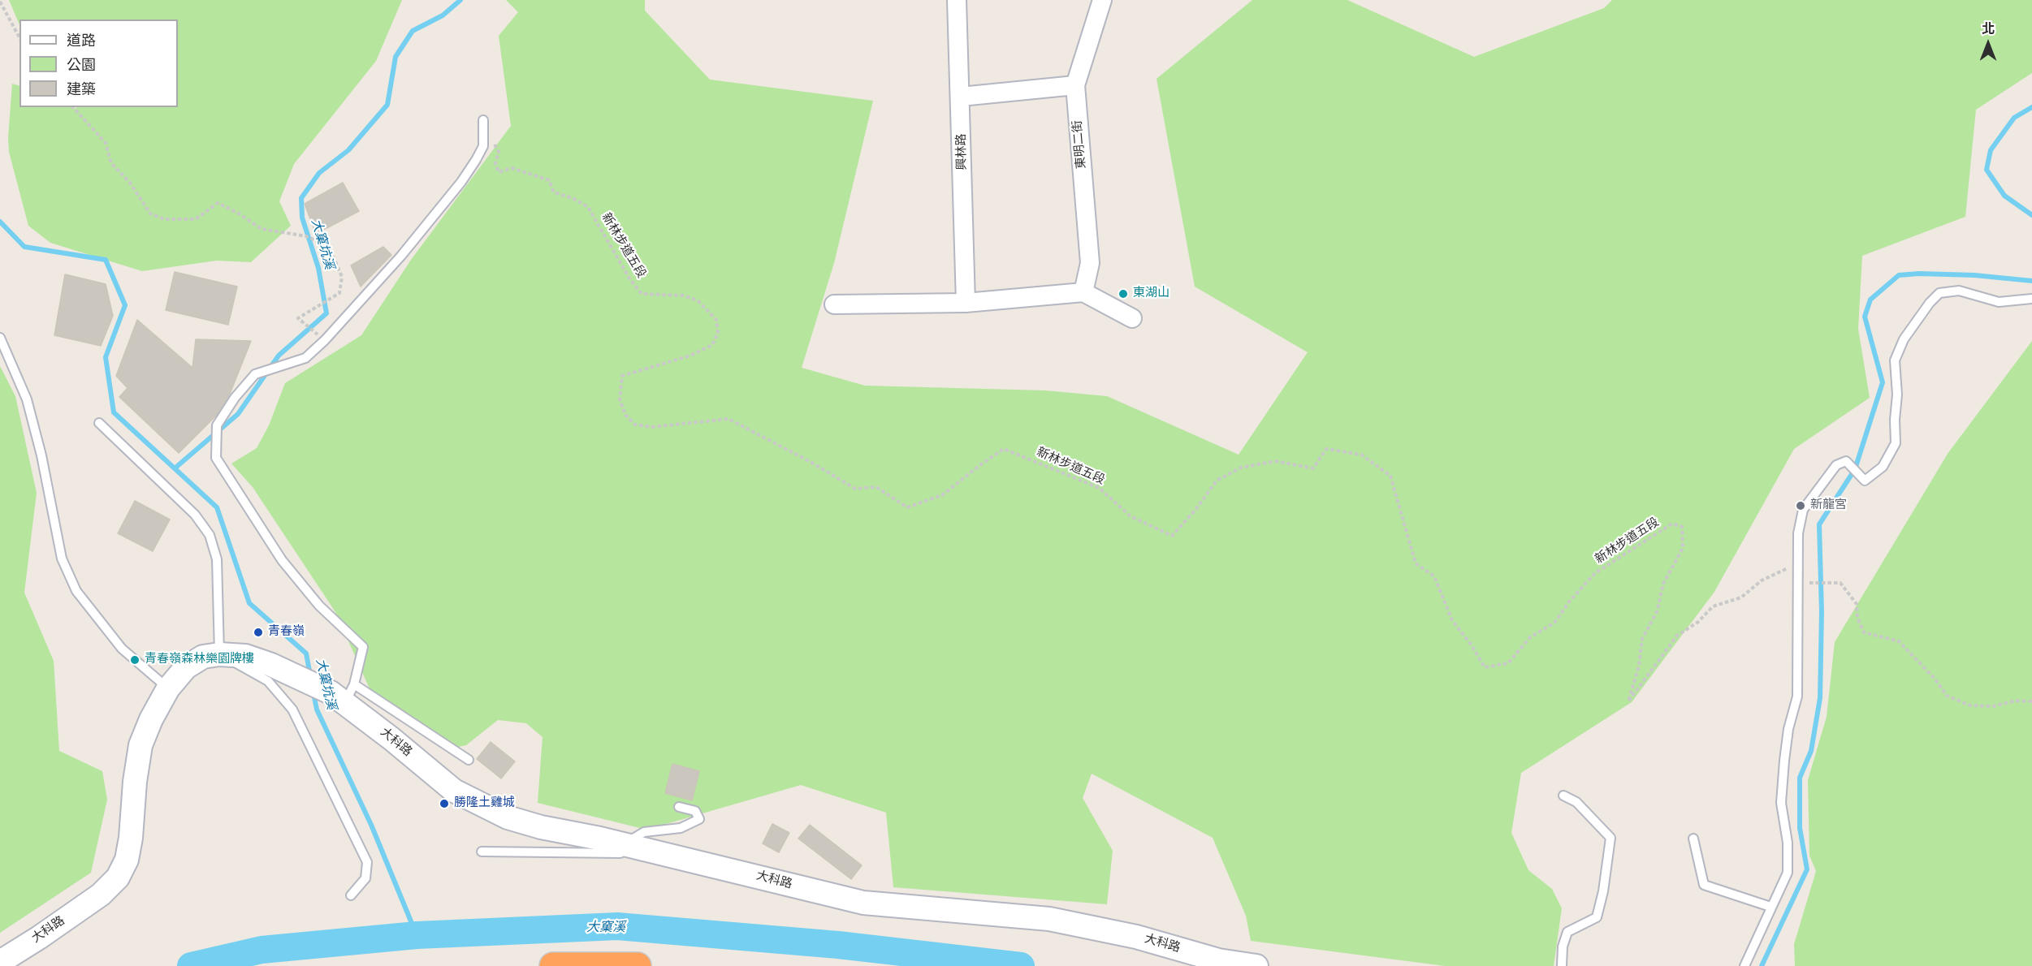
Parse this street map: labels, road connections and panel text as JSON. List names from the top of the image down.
{
  "streets": {
    "street": ["東明二街", "興林路", "大科路"],
    "path": ["新林步道五段"]
  },
  "water": ["大窠坑溪", "大窠溪"],
  "places": [
    "東湖山",
    "新龍宮",
    "青春嶺",
    "青春嶺森林樂園牌樓",
    "勝隆土雞城"
  ],
  "legend": ["道路", "公園", "建築"],
  "north": "top"
}
